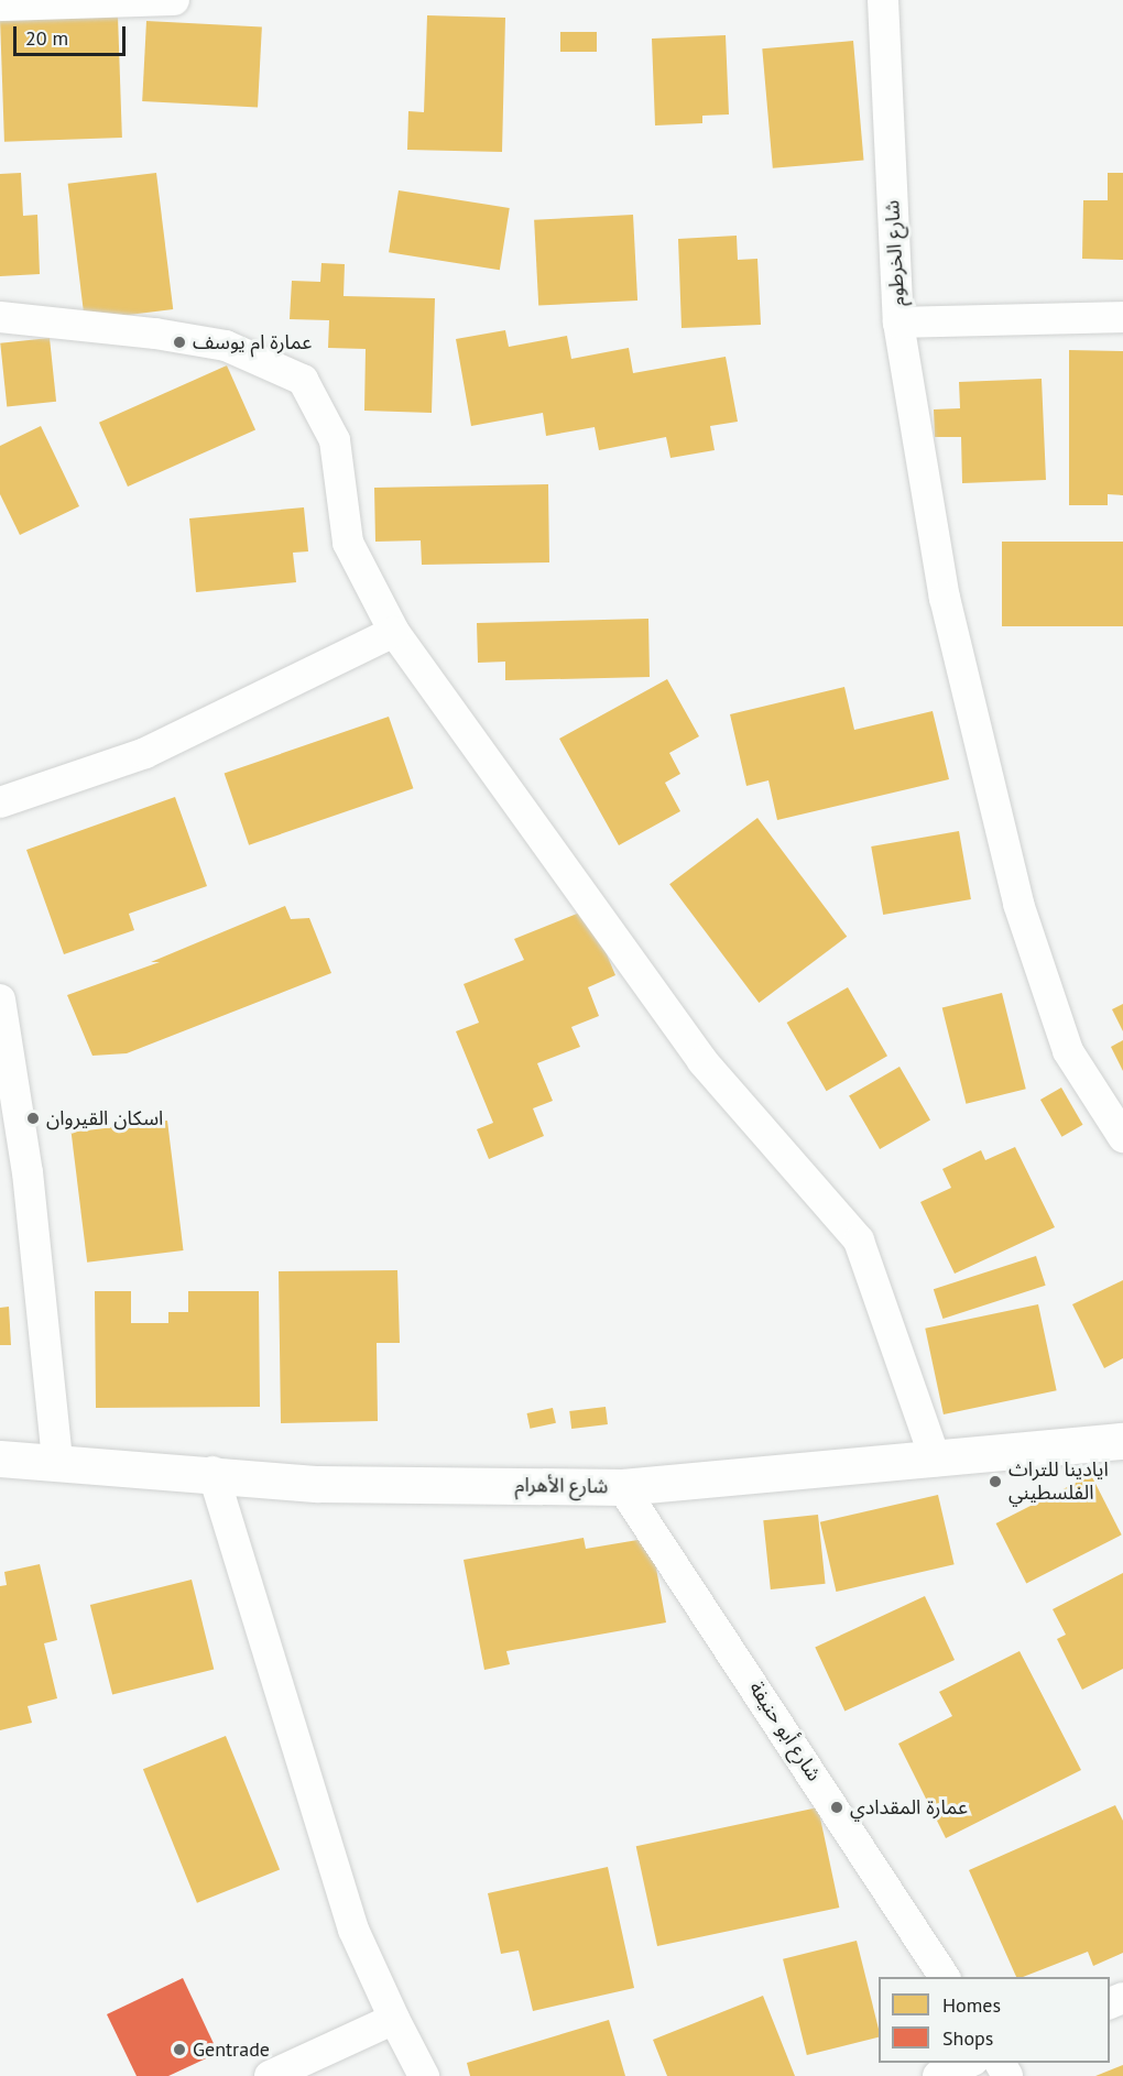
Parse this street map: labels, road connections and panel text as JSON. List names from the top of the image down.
{
  "streets": {
    "street": ["شارع الخرطوم", "شارع الأهرام", "شارع أبو حنيفة"]
  },
  "crossings": [
    ["شارع الأهرام", "شارع أبو حنيفة"]
  ],
  "places": [
    "عمارة ام يوسف",
    "اسكان القيروان",
    "ايادينا للتراث الفلسطيني",
    "عمارة المقدادي",
    "Gentrade"
  ],
  "legend": ["Homes", "Shops"],
  "scale_bar": "20 m"
}
